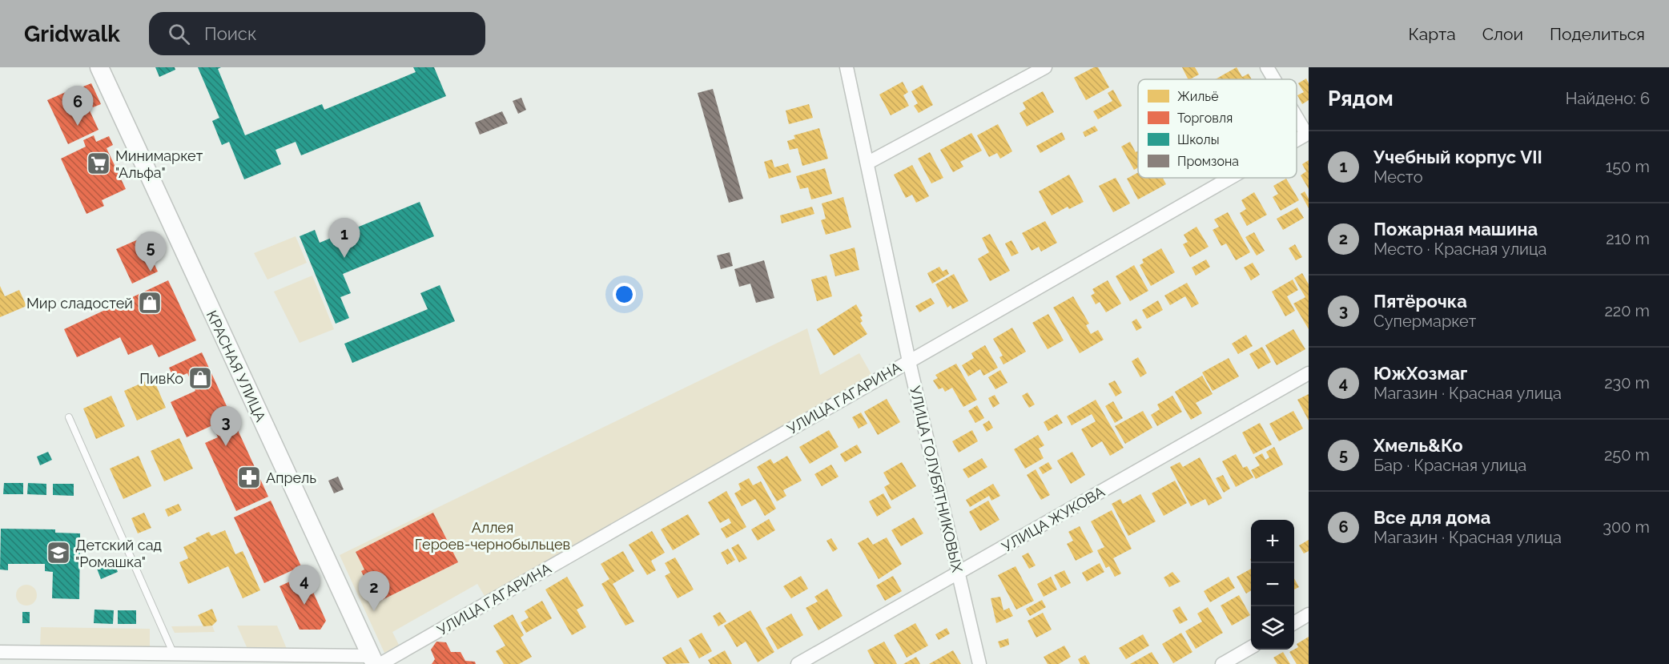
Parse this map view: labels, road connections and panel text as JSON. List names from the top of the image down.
{
  "streets": {
    "street": [
      "КРАСНАЯ УЛИЦА",
      "УЛИЦА ГАГАРИНА",
      "УЛИЦА ГОЛУБЯТНИКОВЫХ",
      "УЛИЦА ЖУКОВА"
    ]
  },
  "crossings": [
    ["КРАСНАЯ УЛИЦА", "УЛИЦА ГАГАРИНА"],
    ["УЛИЦА ГАГАРИНА", "УЛИЦА ГОЛУБЯТНИКОВЫХ"],
    ["УЛИЦА ГОЛУБЯТНИКОВЫХ", "УЛИЦА ЖУКОВА"]
  ],
  "parks": ["Аллея Героев-чернобыльцев"],
  "places": {
    "supermarket": ["Минимаркет \"Альфа\""],
    "shop": ["Мир сладостей", "ПивКо"],
    "pharmacy": ["Апрель"],
    "school or university": ["Детский сад \"Ромашка\""]
  },
  "legend": [
    "Жильё",
    "Торговля",
    "Школы",
    "Промзона"
  ],
  "page": {
    "header": "Gridwalk",
    "search": "Поиск",
    "nav": ["Карта", "Слои", "Поделиться"],
    "heading": ["Рядом", "Найдено: 6"],
    "pins": [
      "6",
      "1",
      "5",
      "3",
      "4",
      "2"
    ],
    "list": [
      {
        "mark": "1",
        "name": "Учебный корпус VII",
        "note": "Место",
        "value": "150 m"
      },
      {
        "mark": "2",
        "name": "Пожарная машина",
        "note": "Место · Красная улица",
        "value": "210 m"
      },
      {
        "mark": "3",
        "name": "Пятёрочка",
        "note": "Супермаркет",
        "value": "220 m"
      },
      {
        "mark": "4",
        "name": "ЮжХозмаг",
        "note": "Магазин · Красная улица",
        "value": "230 m"
      },
      {
        "mark": "5",
        "name": "Хмель&Ко",
        "note": "Бар · Красная улица",
        "value": "250 m"
      },
      {
        "mark": "6",
        "name": "Все для дома",
        "note": "Магазин · Красная улица",
        "value": "300 m"
      }
    ],
    "map_buttons": ["+", "−"]
  }
}
